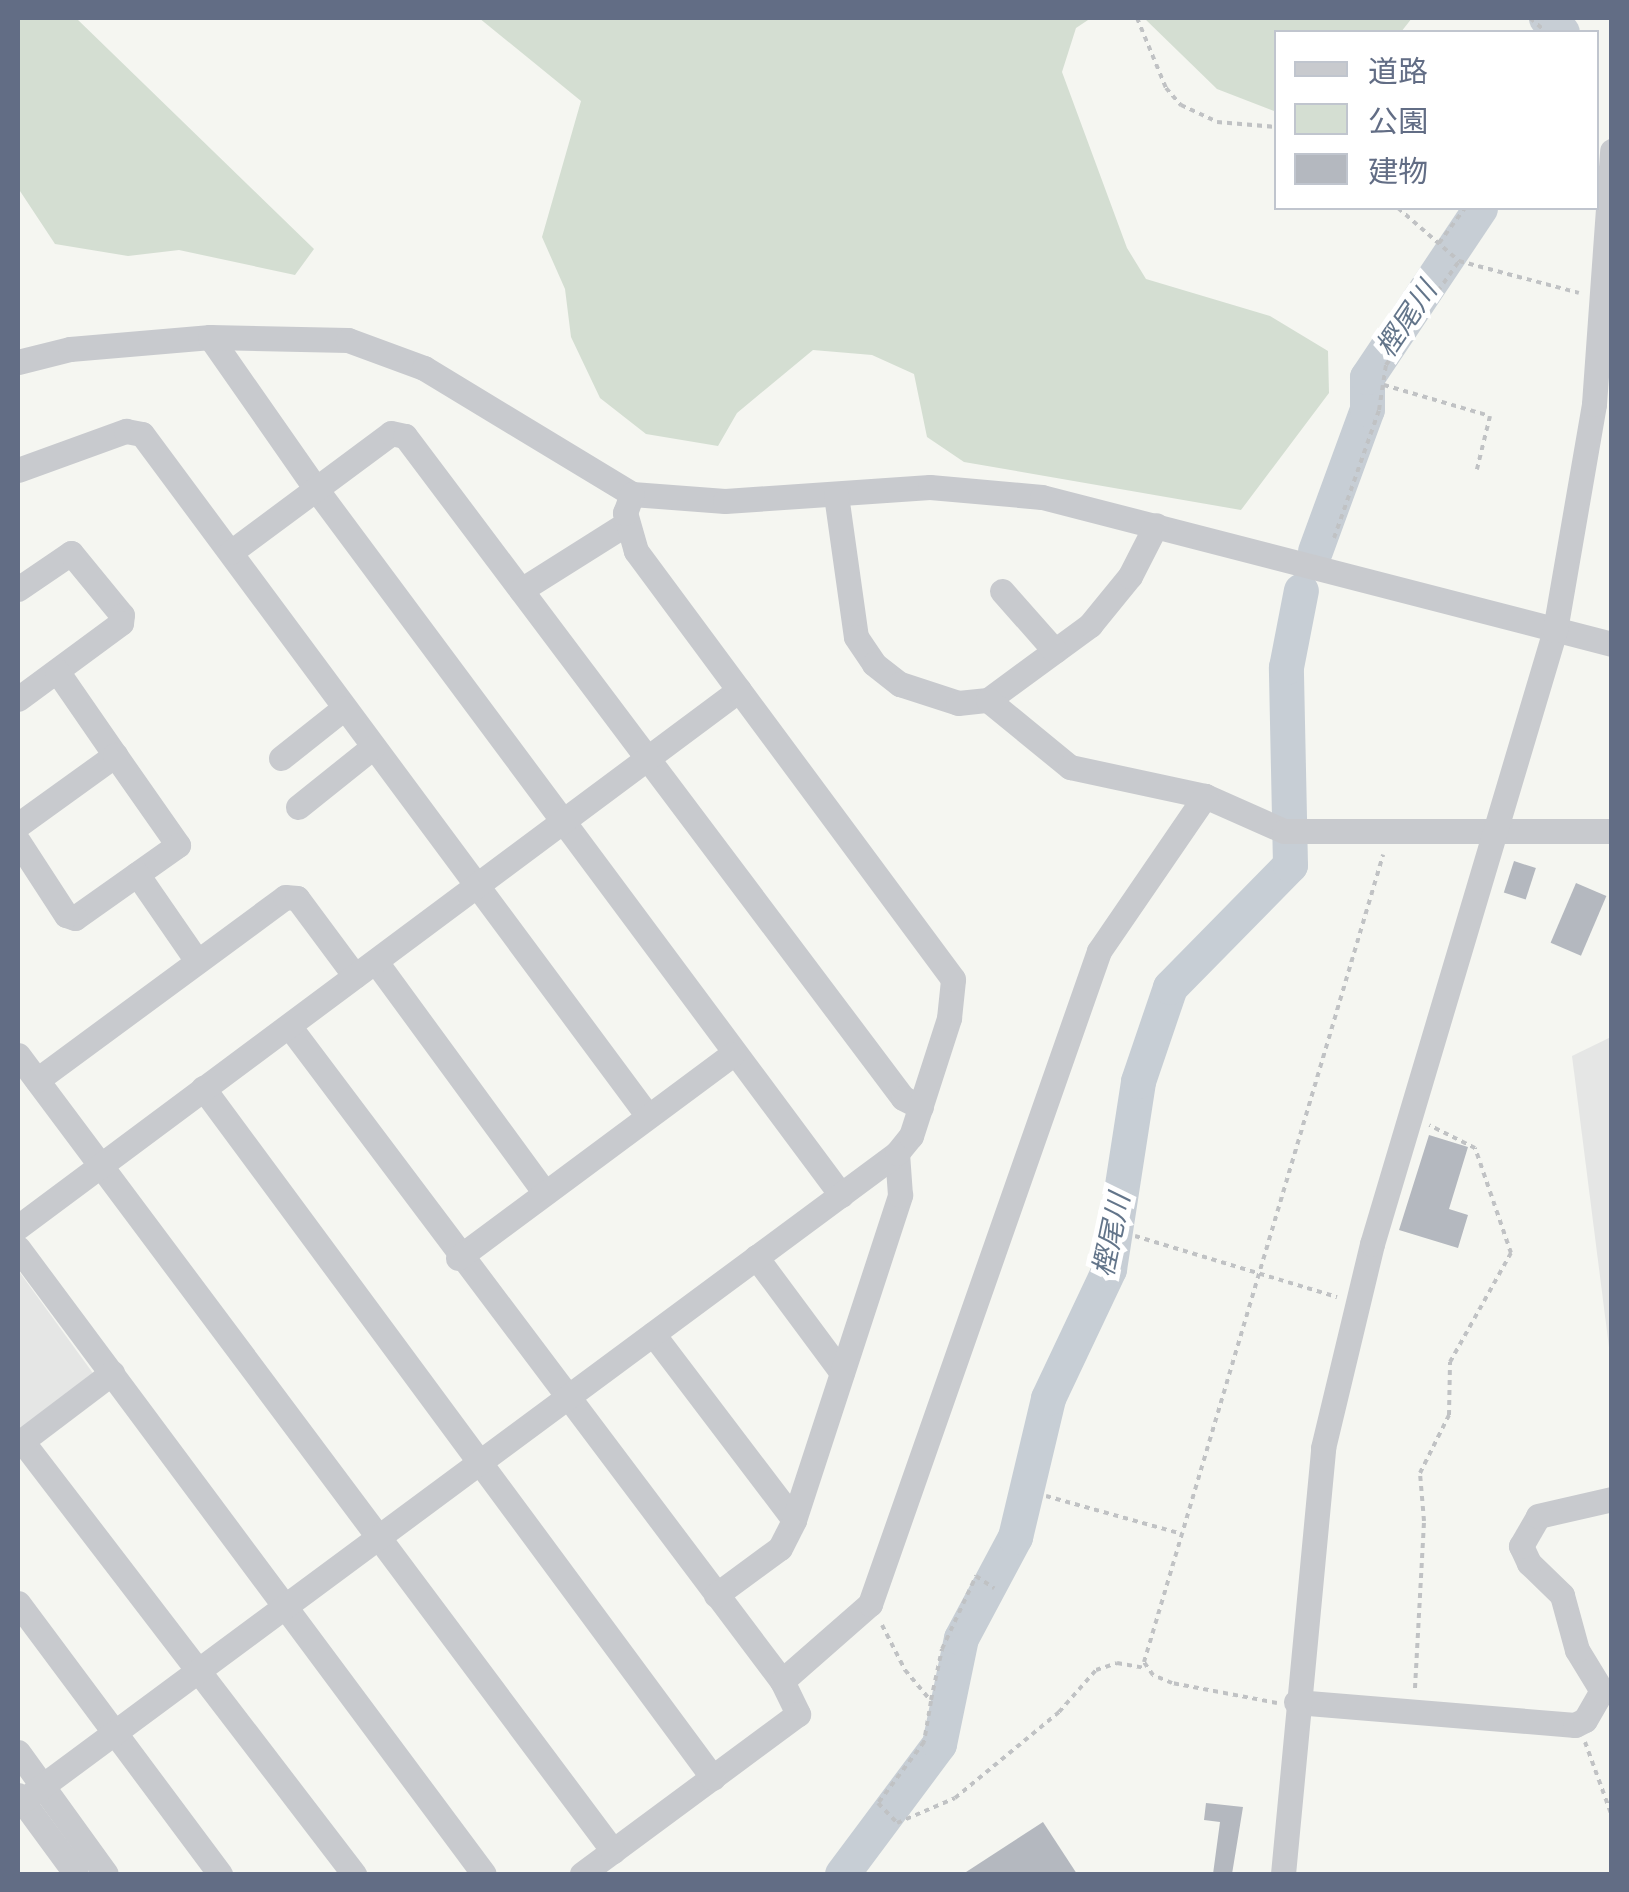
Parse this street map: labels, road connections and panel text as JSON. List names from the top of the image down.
{
  "water": ["樫尾川"],
  "legend": ["道路", "公園", "建物"]
}
